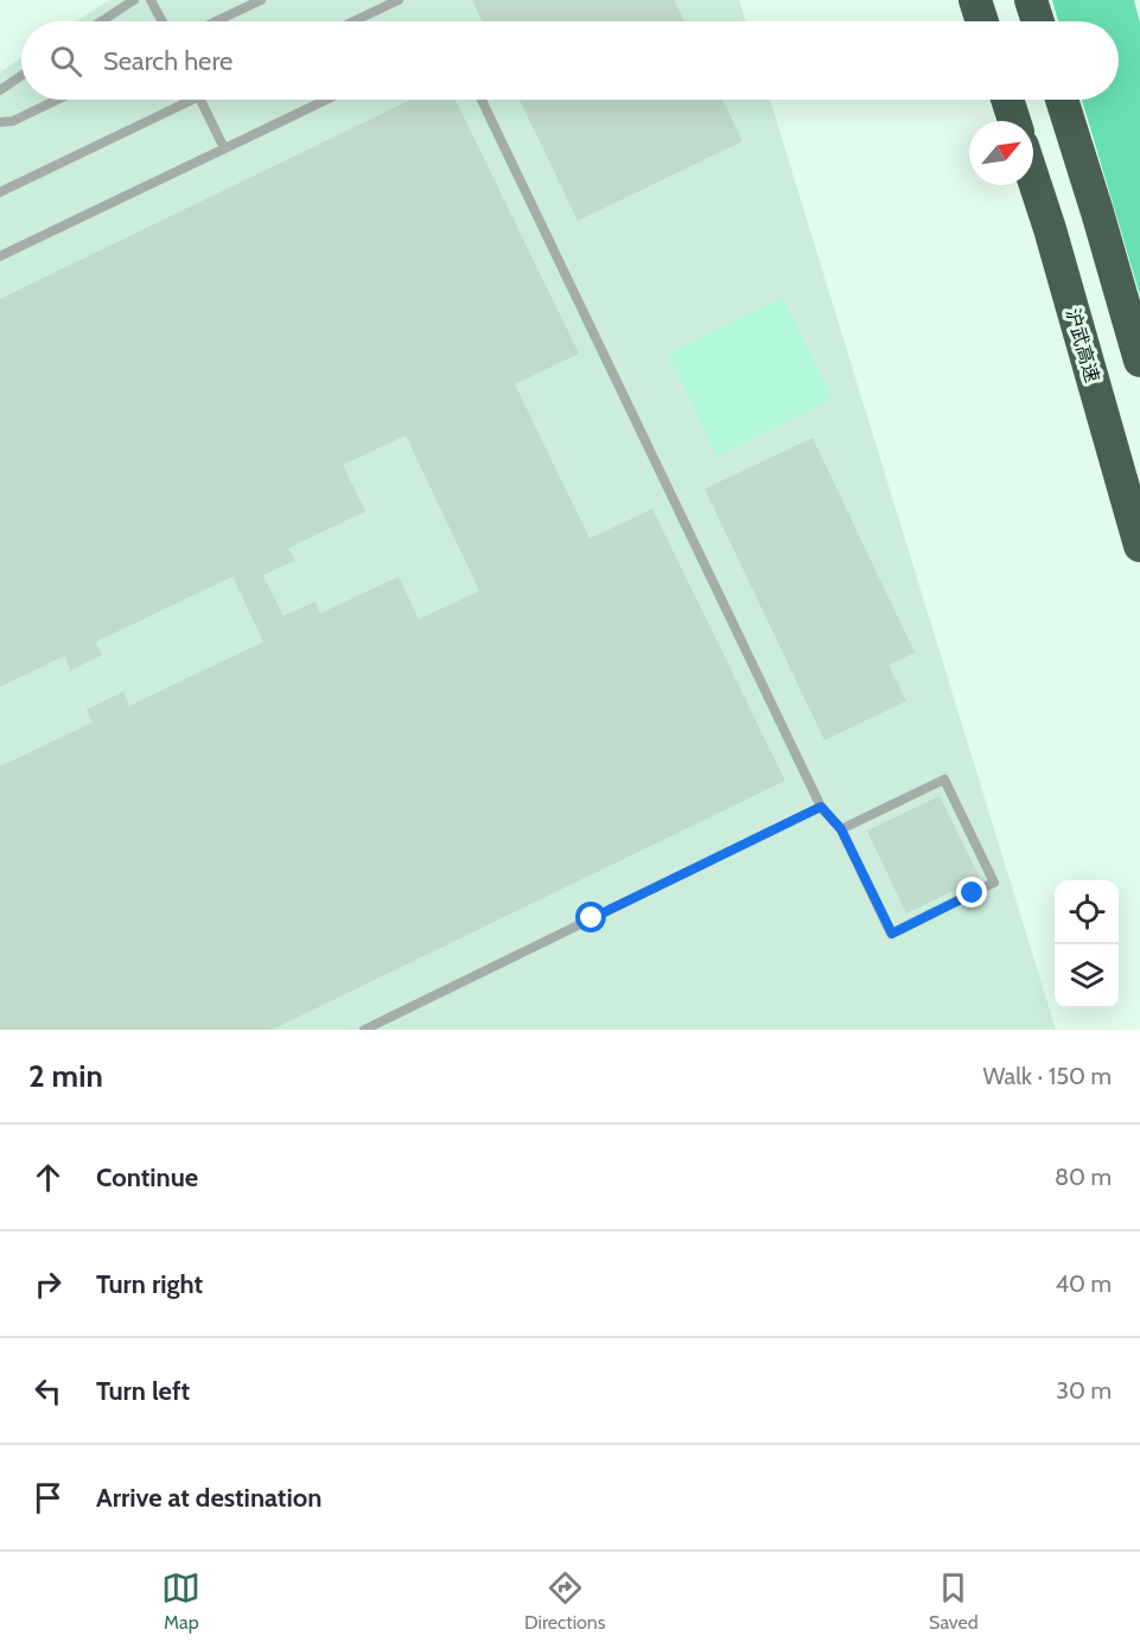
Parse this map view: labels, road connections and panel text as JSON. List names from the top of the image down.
{
  "streets": {
    "highway": ["沪武高速"]
  },
  "north": "top right",
  "page": {
    "search": "Search here",
    "heading": ["2 min", "Walk · 150 m"],
    "list": [
      ["Continue", "80 m"],
      ["Turn right", "40 m"],
      ["Turn left", "30 m"],
      "Arrive at destination"
    ],
    "nav": ["Map", "Directions", "Saved"]
  }
}
